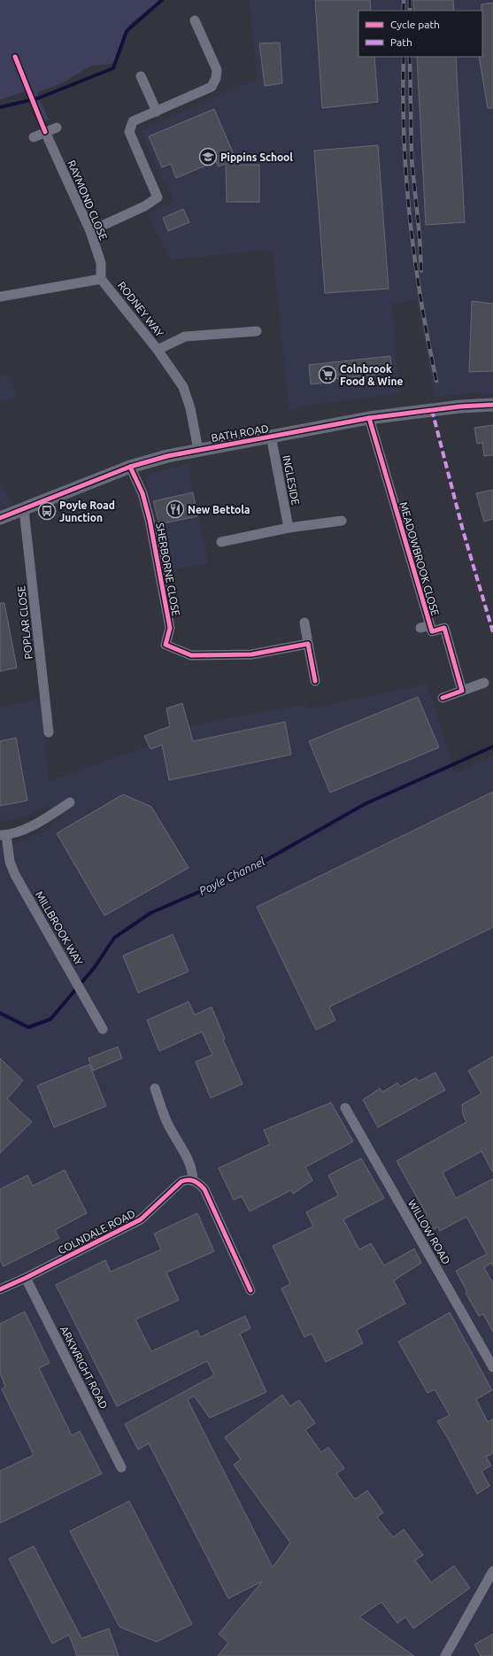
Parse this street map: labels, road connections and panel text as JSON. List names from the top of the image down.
{
  "streets": {
    "street": [
      "RAYMOND CLOSE",
      "RODNEY WAY",
      "BATH ROAD",
      "INGLESIDE",
      "MEADOWBROOK CLOSE",
      "SHERBORNE CLOSE",
      "POPLAR CLOSE",
      "MILLBROOK WAY",
      "COLNDALE ROAD",
      "WILLOW ROAD",
      "ARKWRIGHT ROAD"
    ]
  },
  "crossings": [
    ["RAYMOND CLOSE", "RODNEY WAY"],
    ["RODNEY WAY", "BATH ROAD"],
    ["BATH ROAD", "INGLESIDE"],
    ["BATH ROAD", "MEADOWBROOK CLOSE"],
    ["BATH ROAD", "SHERBORNE CLOSE"],
    ["BATH ROAD", "POPLAR CLOSE"],
    ["COLNDALE ROAD", "ARKWRIGHT ROAD"]
  ],
  "water": ["Poyle Channel"],
  "places": {
    "school or university": ["Pippins School"],
    "supermarket": ["Colnbrook Food & Wine"],
    "restaurant": ["New Bettola"],
    "bus stop": ["Poyle Road Junction"]
  },
  "legend": ["Cycle path", "Path"]
}
